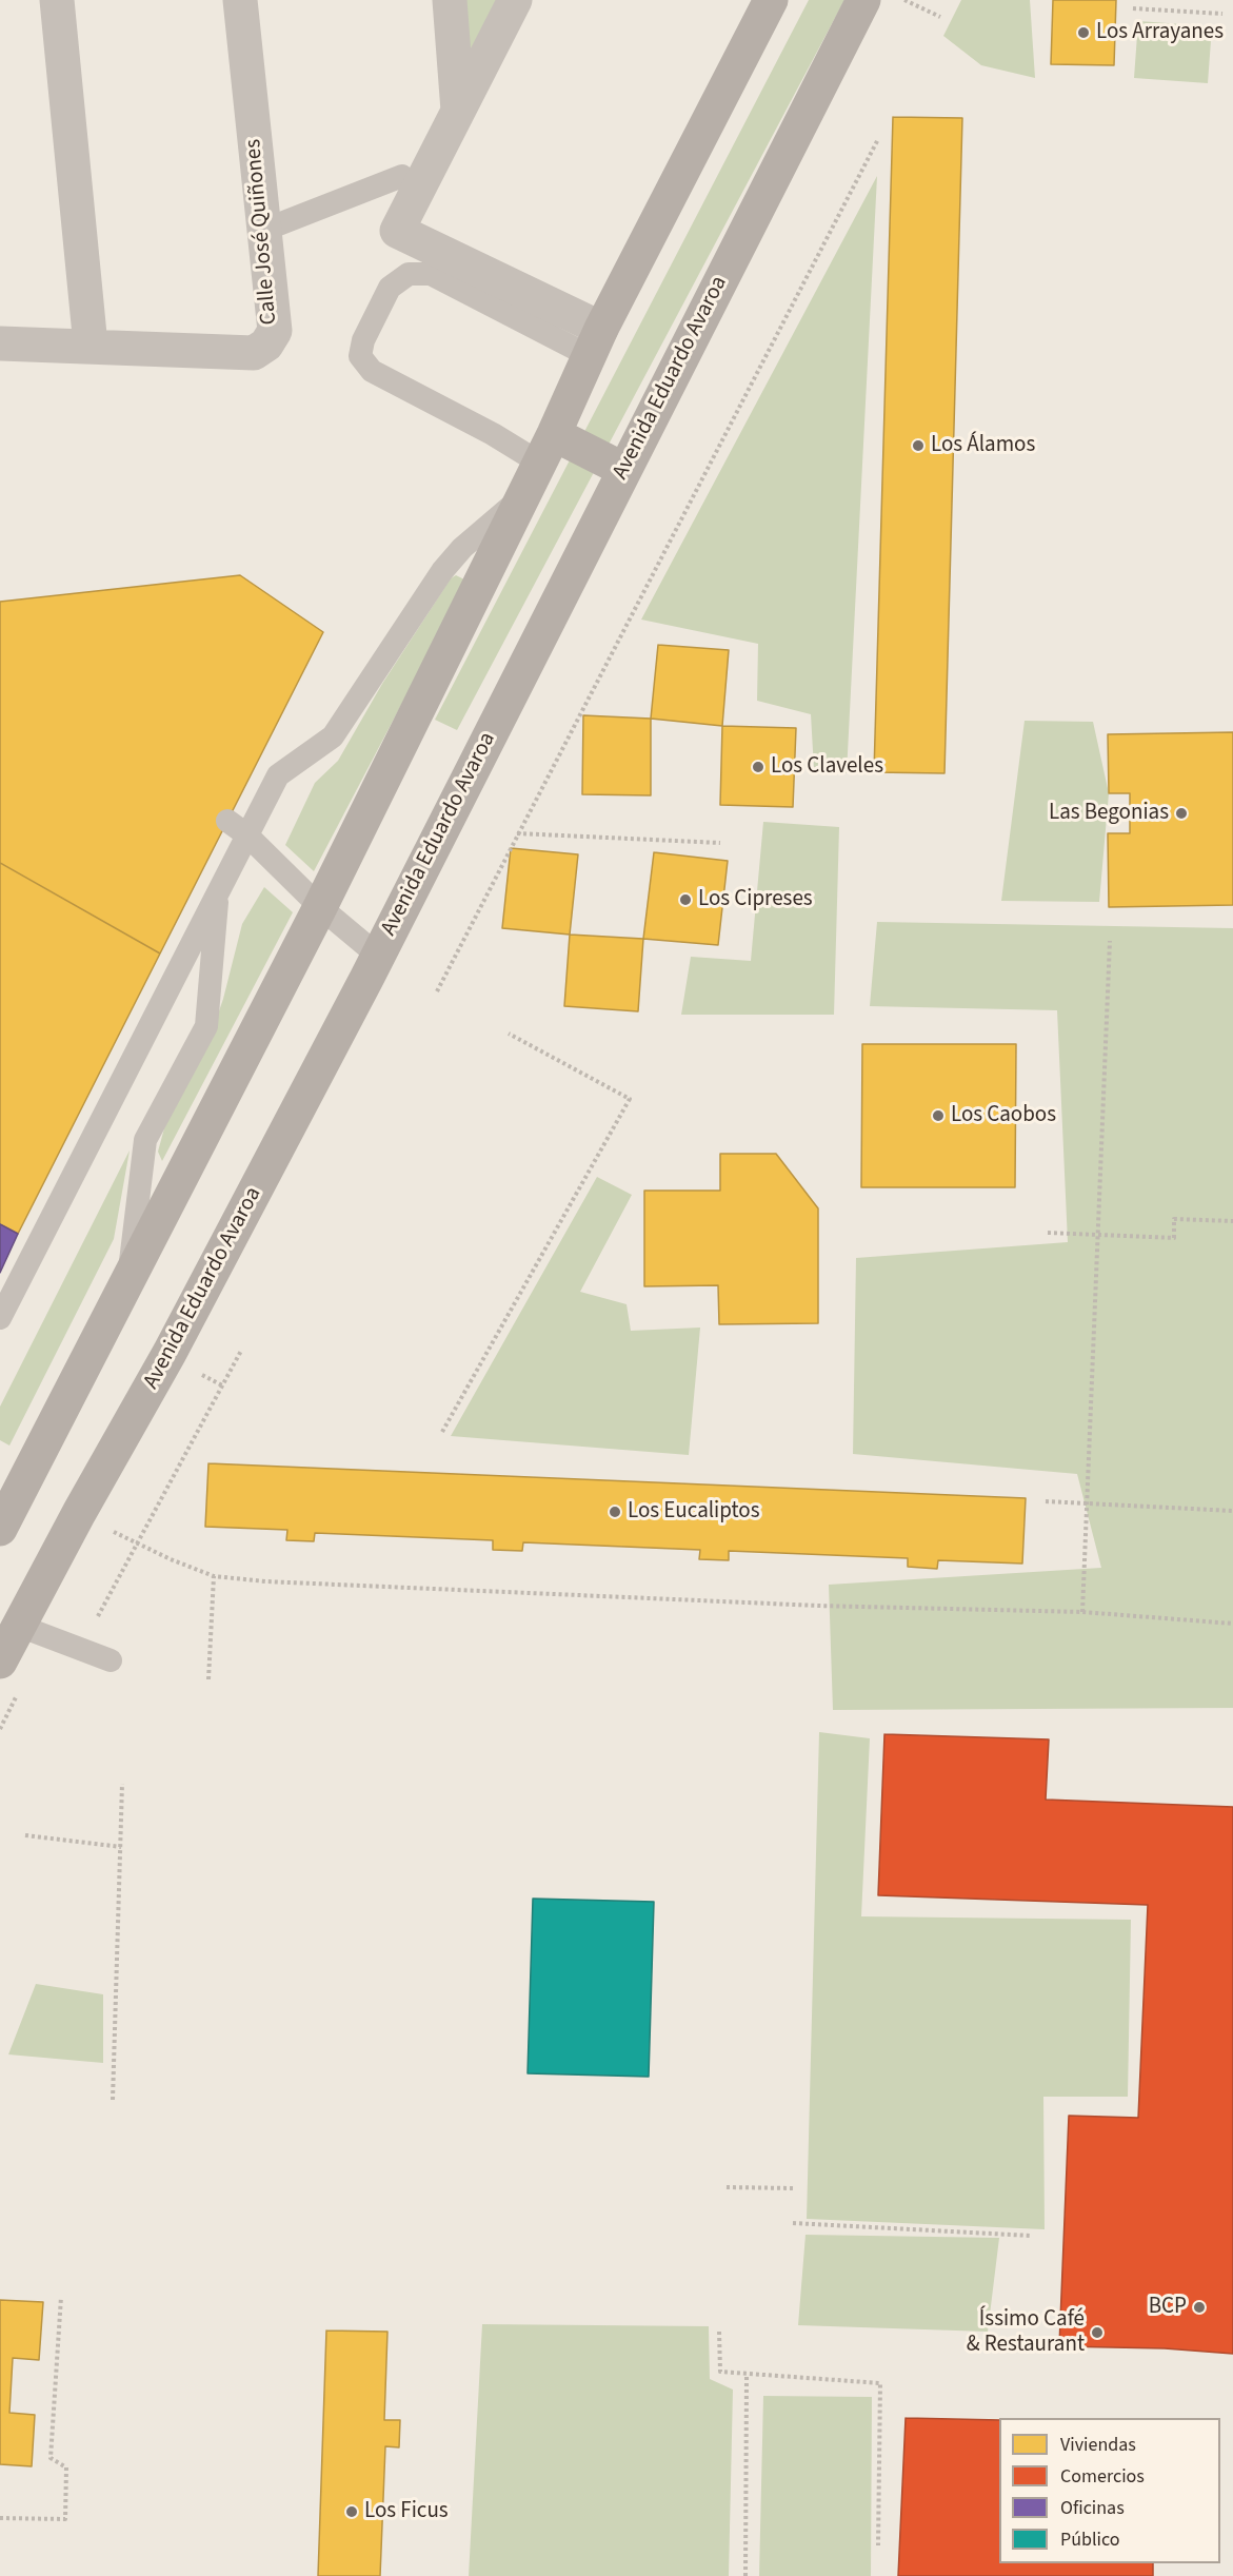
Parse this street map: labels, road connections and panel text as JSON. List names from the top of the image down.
{
  "streets": {
    "main road": ["Avenida Eduardo Avaroa"],
    "street": ["Calle José Quiñones"]
  },
  "places": [
    "Los Arrayanes",
    "Los Álamos",
    "Los Claveles",
    "Las Begonias",
    "Los Cipreses",
    "Los Caobos",
    "Los Eucaliptos",
    "BCP",
    "Íssimo Café & Restaurant",
    "Los Ficus"
  ],
  "legend": [
    "Viviendas",
    "Comercios",
    "Oficinas",
    "Público"
  ]
}
